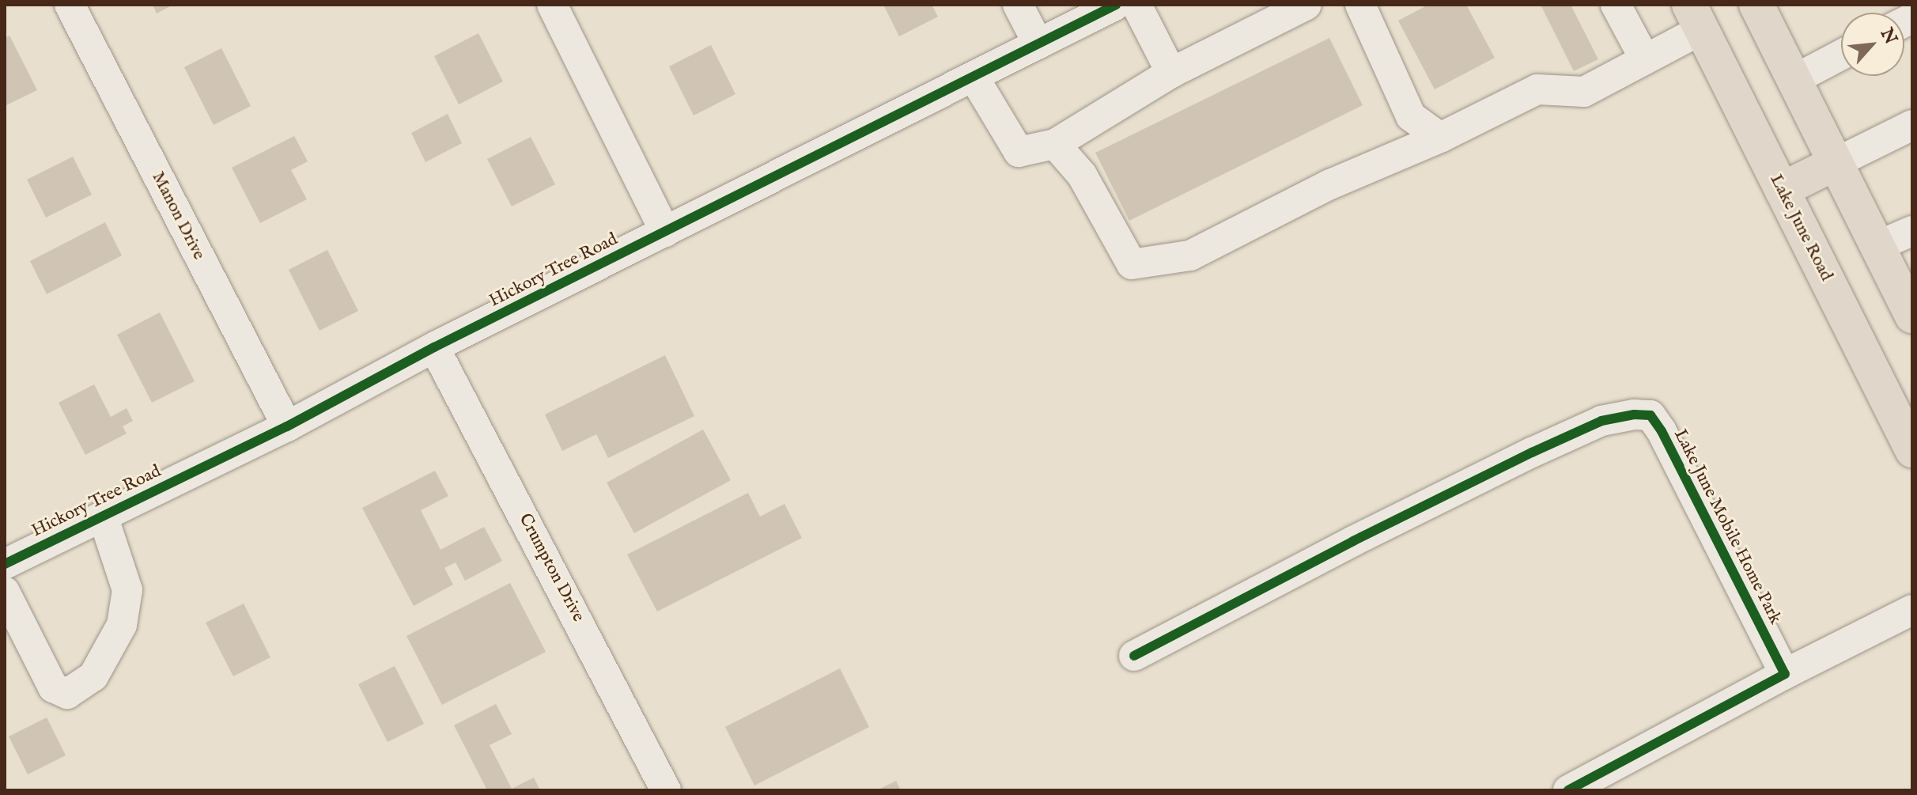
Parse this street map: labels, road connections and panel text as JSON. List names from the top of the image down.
{
  "streets": {
    "main road": ["Lake June Road"],
    "street": [
      "Manon Drive",
      "Hickory Tree Road",
      "Lake June Mobile Home Park",
      "Crumpton Drive"
    ]
  },
  "crossings": [
    ["Manon Drive", "Hickory Tree Road"],
    ["Hickory Tree Road", "Crumpton Drive"]
  ],
  "north": "top right"
}
